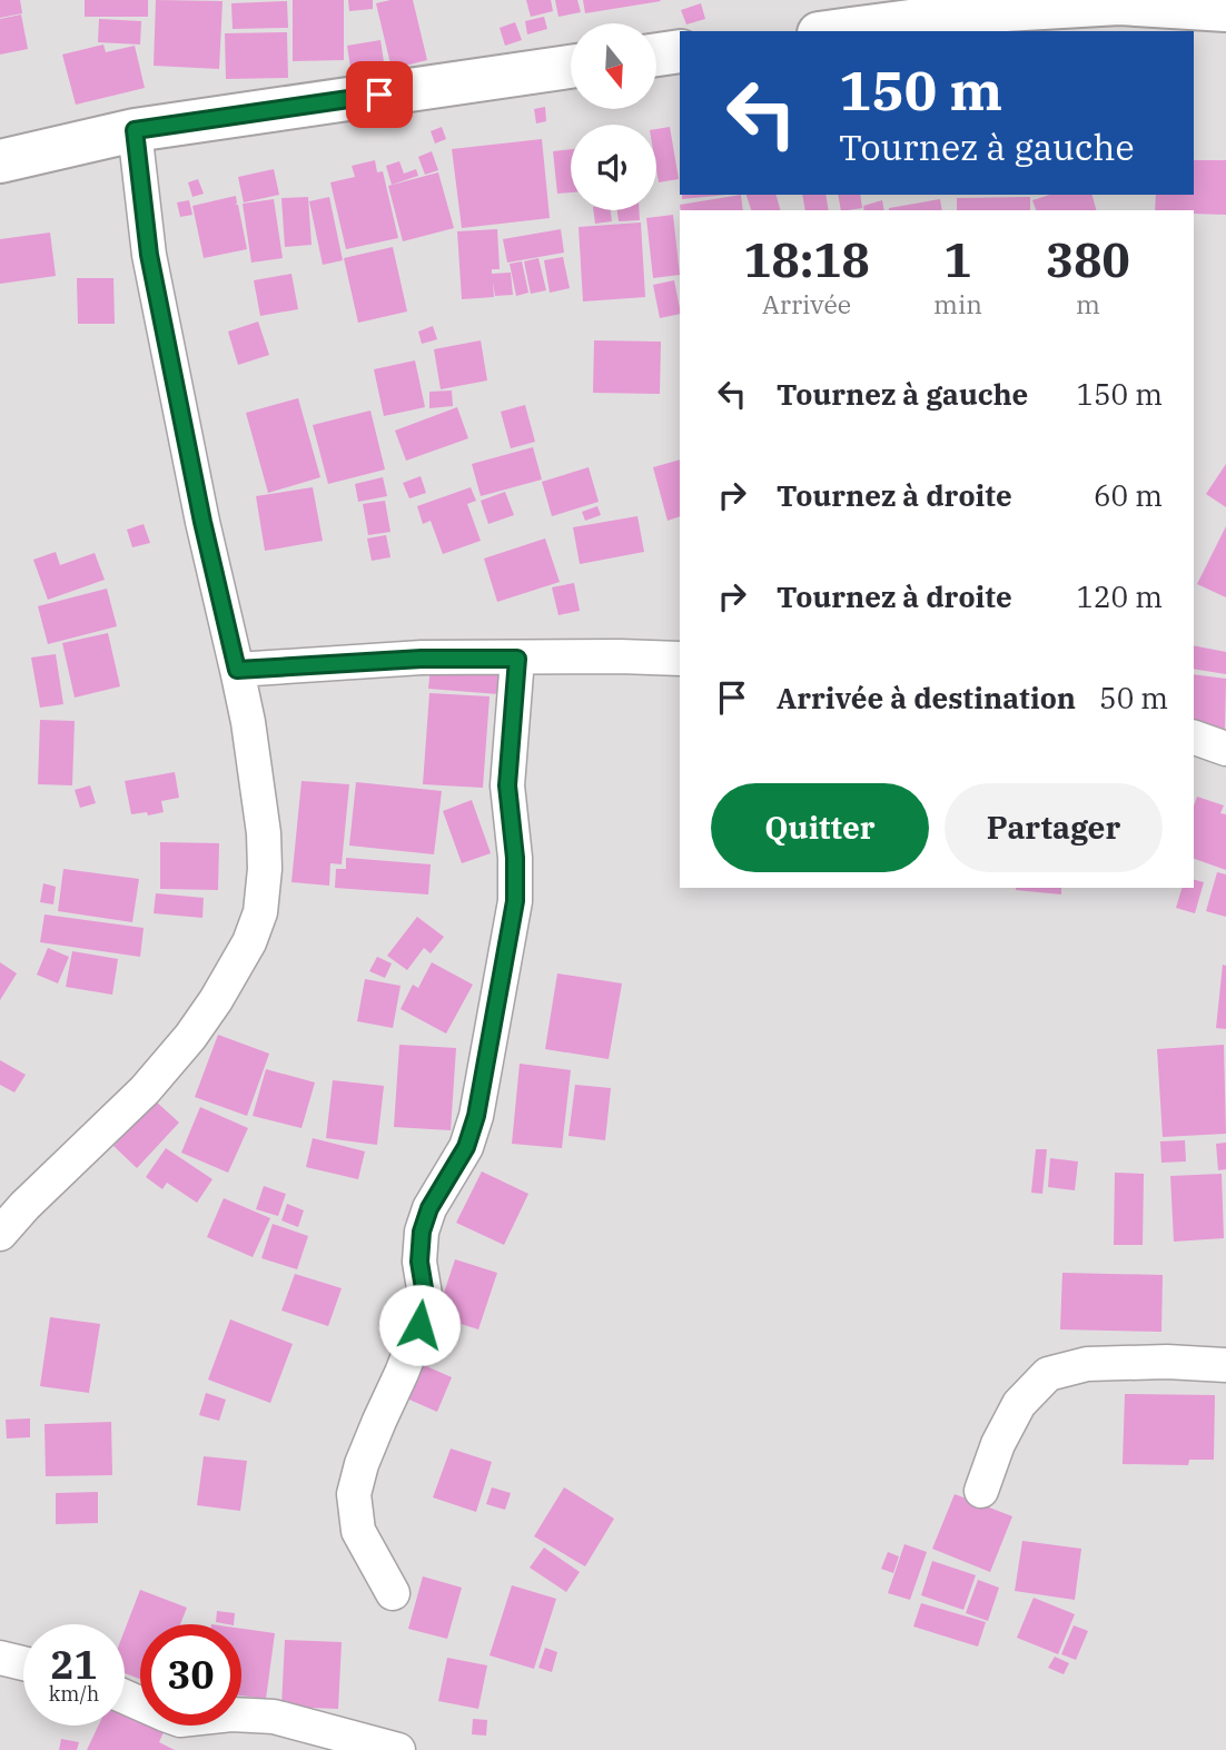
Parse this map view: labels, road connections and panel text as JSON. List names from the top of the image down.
{
  "north": "bottom",
  "page": {
    "turn": ["150 m", "Tournez à gauche"],
    "eta": [
      "18:18",
      "Arrivée",
      "1",
      "min",
      "380",
      "m"
    ],
    "list": [
      {
        "name": "Tournez à gauche",
        "value": "150 m"
      },
      {
        "name": "Tournez à droite",
        "value": "60 m"
      },
      {
        "name": "Tournez à droite",
        "value": "120 m"
      },
      {
        "name": "Arrivée à destination",
        "value": "50 m"
      }
    ],
    "buttons": ["Quitter", "Partager"],
    "speed": "21 km/h",
    "limit": "30"
  }
}
